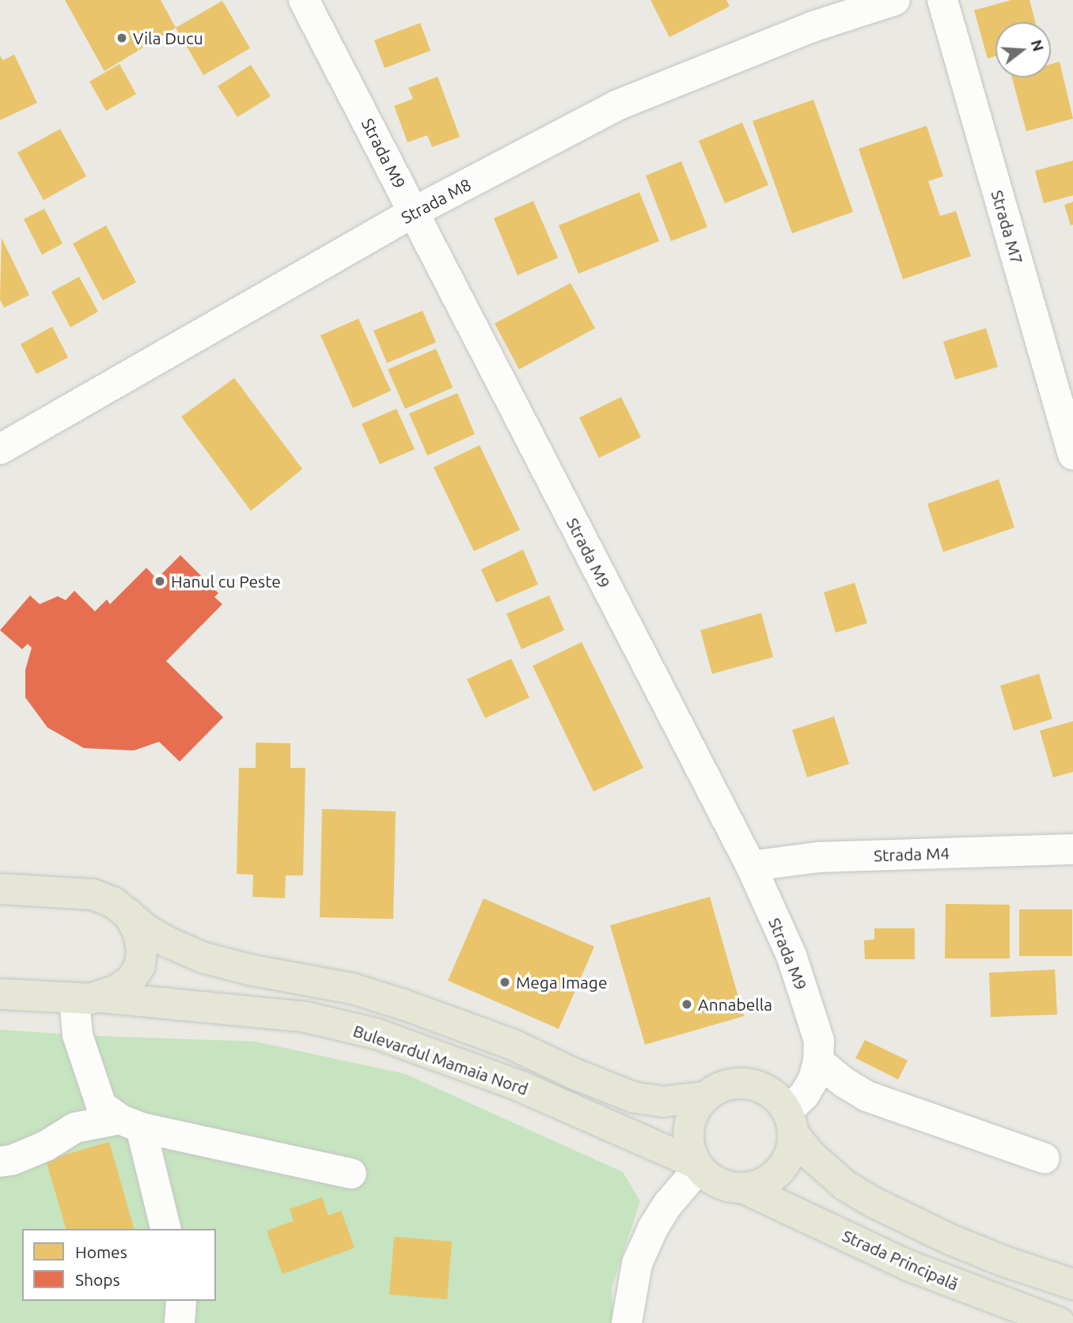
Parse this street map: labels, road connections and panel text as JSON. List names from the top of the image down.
{
  "streets": {
    "main road": ["Bulevardul Mamaia Nord", "Strada Principală"],
    "street": [
      "Strada M9",
      "Strada M8",
      "Strada M7",
      "Strada M4"
    ]
  },
  "crossings": [
    ["Strada M9", "Strada M8"],
    ["Strada M9", "Strada M4"],
    ["Strada M9", "Bulevardul Mamaia Nord"],
    ["Strada M9", "Strada Principală"],
    ["Bulevardul Mamaia Nord", "Strada Principală"]
  ],
  "places": [
    "Vila Ducu",
    "Hanul cu Peste",
    "Mega Image",
    "Annabella"
  ],
  "legend": ["Homes", "Shops"],
  "north": "right"
}
